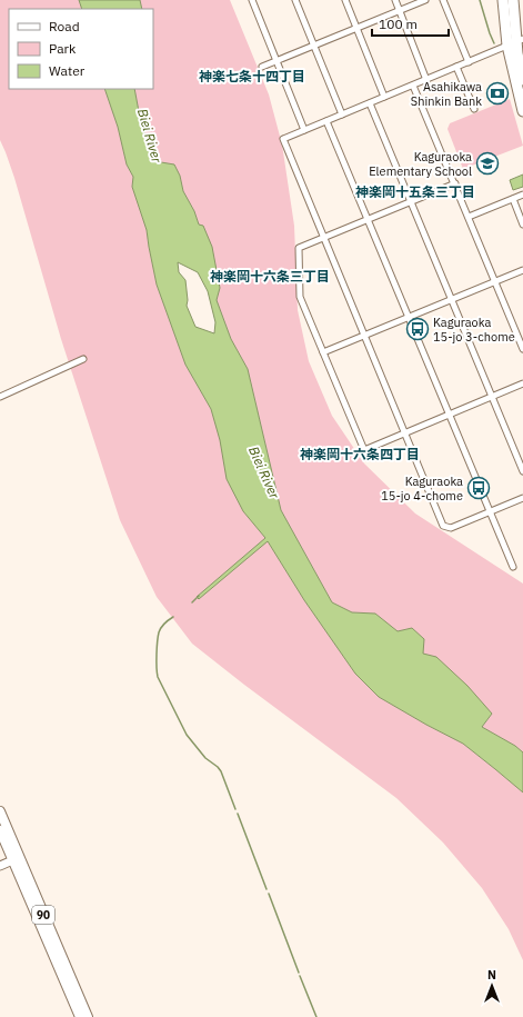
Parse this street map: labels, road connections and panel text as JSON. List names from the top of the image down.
{
  "streets": {
    "main road": ["90"]
  },
  "districts": [
    "神楽七条十四丁目",
    "神楽岡十五条三丁目",
    "神楽岡十六条三丁目",
    "神楽岡十六条四丁目"
  ],
  "water": ["Biei River"],
  "places": {
    "bank": ["Asahikawa Shinkin Bank"],
    "school or university": ["Kaguraoka Elementary School"],
    "bus stop": ["Kaguraoka 15-jo 3-chome", "Kaguraoka 15-jo 4-chome"]
  },
  "legend": ["Road", "Park", "Water"],
  "scale_bar": "100 m",
  "north": "top"
}
